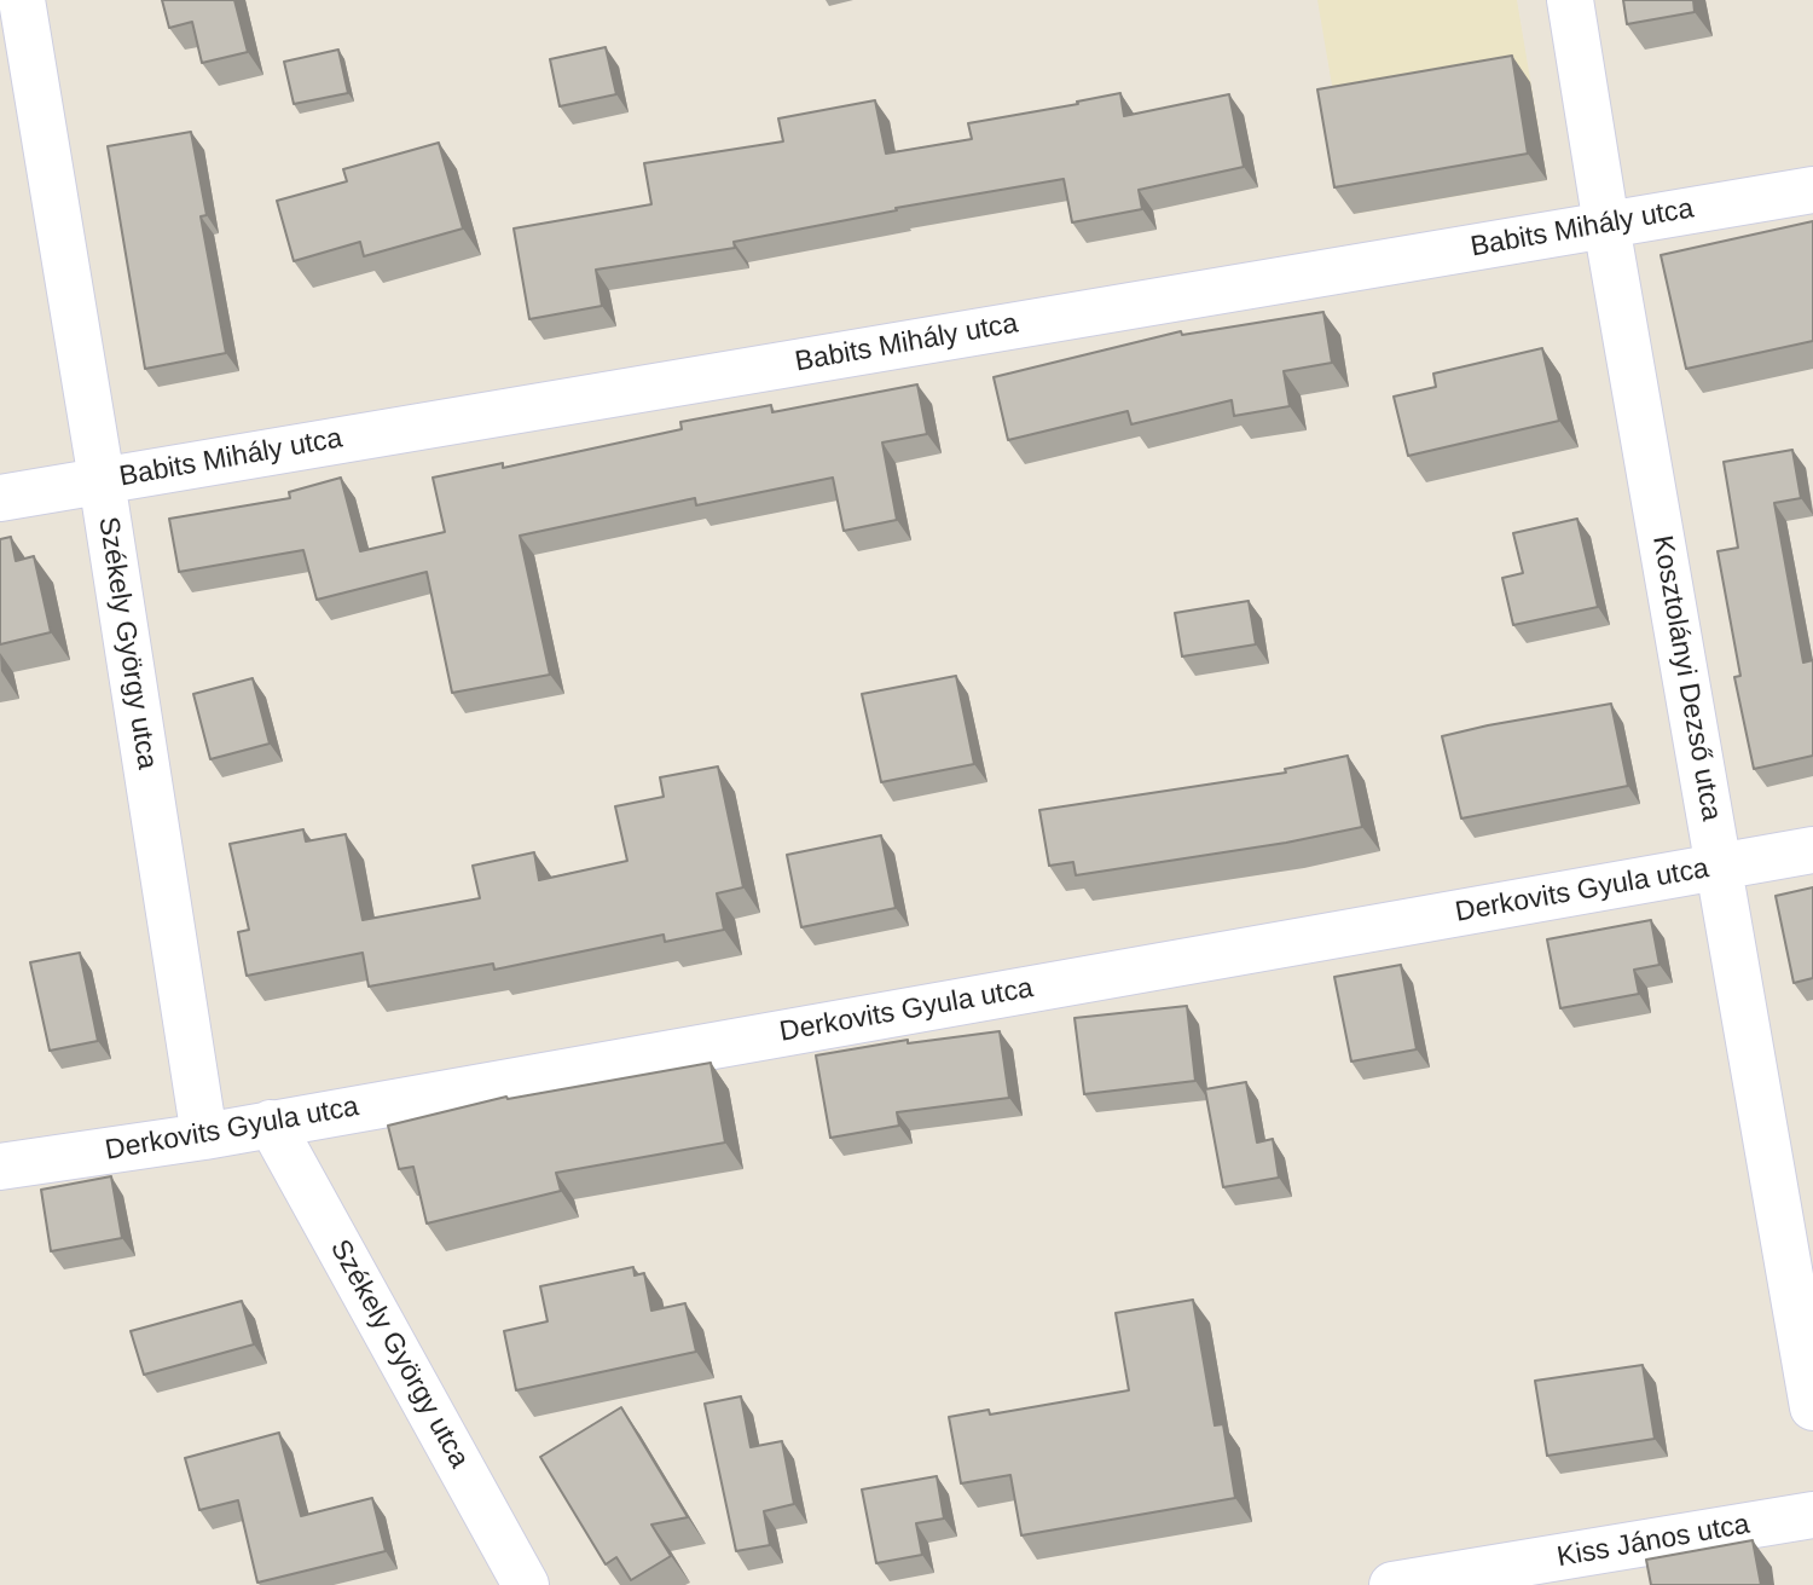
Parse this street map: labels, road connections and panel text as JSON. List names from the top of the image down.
{
  "streets": {
    "street": [
      "Babits Mihály utca",
      "Székely György utca",
      "Kosztolányi Dezső utca",
      "Derkovits Gyula utca",
      "Kiss János utca"
    ]
  },
  "crossings": [
    ["Babits Mihály utca", "Székely György utca"],
    ["Babits Mihály utca", "Kosztolányi Dezső utca"],
    ["Székely György utca", "Derkovits Gyula utca"],
    ["Kosztolányi Dezső utca", "Derkovits Gyula utca"]
  ]
}
